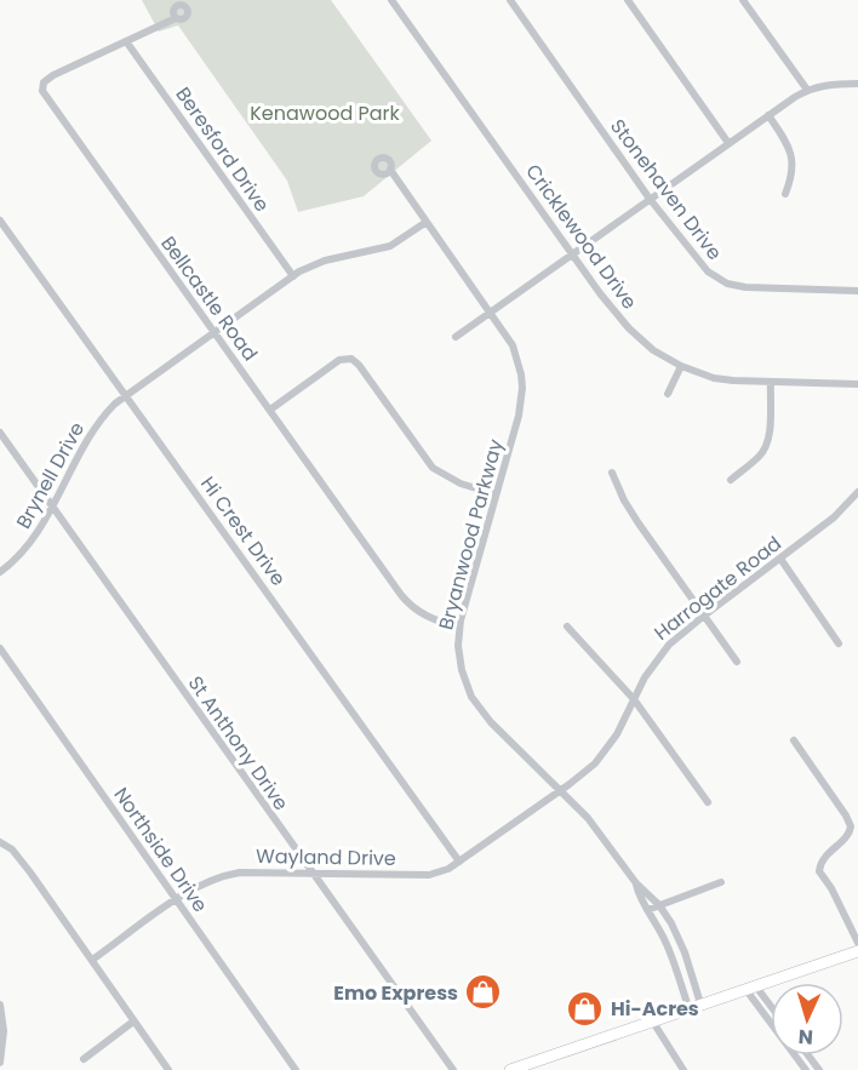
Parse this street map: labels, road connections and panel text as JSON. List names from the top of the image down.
{
  "streets": {
    "street": [
      "Beresford Drive",
      "Stonehaven Drive",
      "Cricklewood Drive",
      "Bellcastle Road",
      "Brynell Drive",
      "Hi Crest Drive",
      "Bryanwood Parkway",
      "Harrogate Road",
      "St Anthony Drive",
      "Northside Drive",
      "Wayland Drive"
    ]
  },
  "crossings": [
    ["Beresford Drive", "Bellcastle Road"],
    ["Beresford Drive", "Brynell Drive"],
    ["Bellcastle Road", "Brynell Drive"],
    ["Bellcastle Road", "Bryanwood Parkway"],
    ["Brynell Drive", "Hi Crest Drive"],
    ["Brynell Drive", "Bryanwood Parkway"],
    ["Brynell Drive", "St Anthony Drive"],
    ["Hi Crest Drive", "Wayland Drive"],
    ["Bryanwood Parkway", "Harrogate Road"],
    ["Bryanwood Parkway", "Wayland Drive"],
    ["Harrogate Road", "Wayland Drive"],
    ["St Anthony Drive", "Wayland Drive"],
    ["Northside Drive", "Wayland Drive"]
  ],
  "parks": ["Kenawood Park"],
  "places": {
    "shop": ["Emo Express", "Hi-Acres"]
  },
  "north": "bottom"
}
